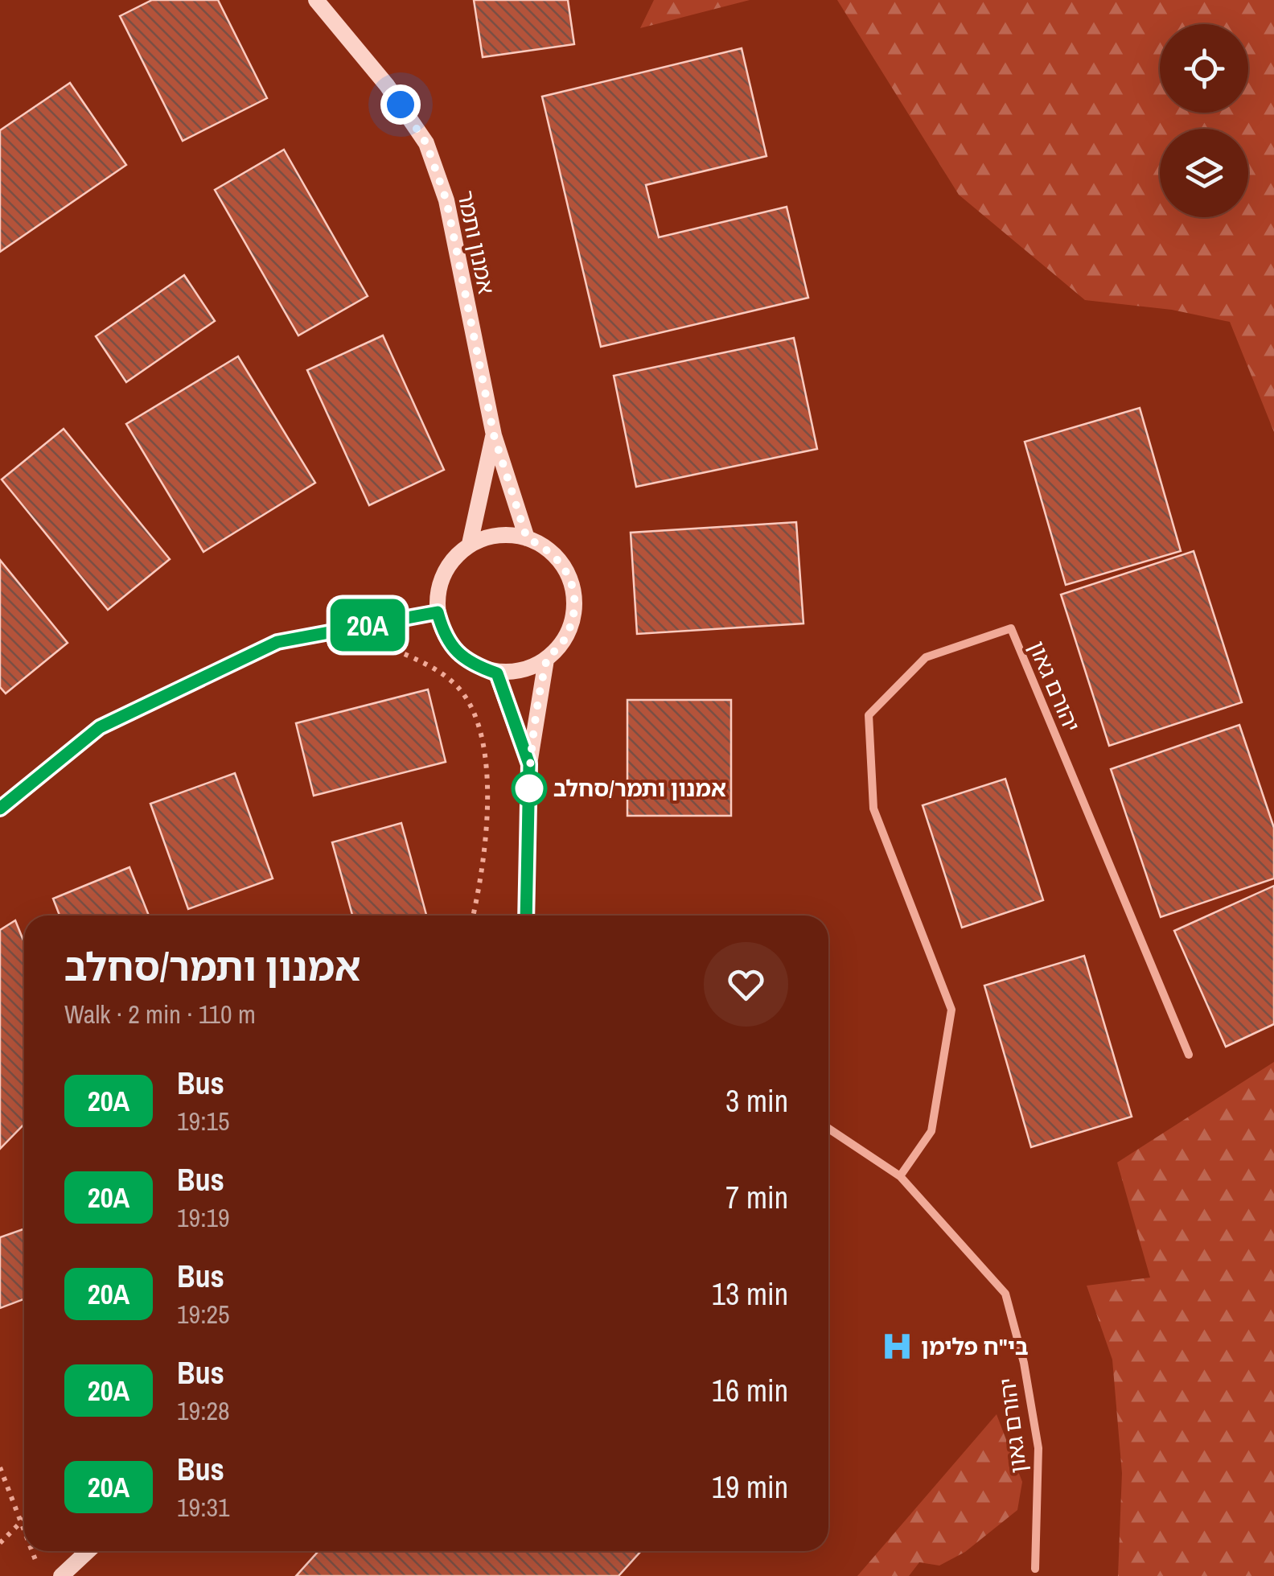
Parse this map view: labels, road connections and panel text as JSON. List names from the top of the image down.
{
  "streets": {
    "street": ["אמנון ותמר", "יהורם גאון"]
  },
  "places": {
    "other": ["אמנון ותמר/סחלב"],
    "hospital": ["בי\"ח פלימן"]
  },
  "lines": ["bus line 20A"],
  "page": {
    "on_map": "20A",
    "heading": ["אמנון ותמר/סחלב", "Walk · 2 min · 110 m"],
    "list": [
      {
        "mark": "20A",
        "name": "Bus",
        "note": "19:15",
        "value": "3 min"
      },
      {
        "mark": "20A",
        "name": "Bus",
        "note": "19:19",
        "value": "7 min"
      },
      {
        "mark": "20A",
        "name": "Bus",
        "note": "19:25",
        "value": "13 min"
      },
      {
        "mark": "20A",
        "name": "Bus",
        "note": "19:28",
        "value": "16 min"
      },
      {
        "mark": "20A",
        "name": "Bus",
        "note": "19:31",
        "value": "19 min"
      }
    ]
  }
}
